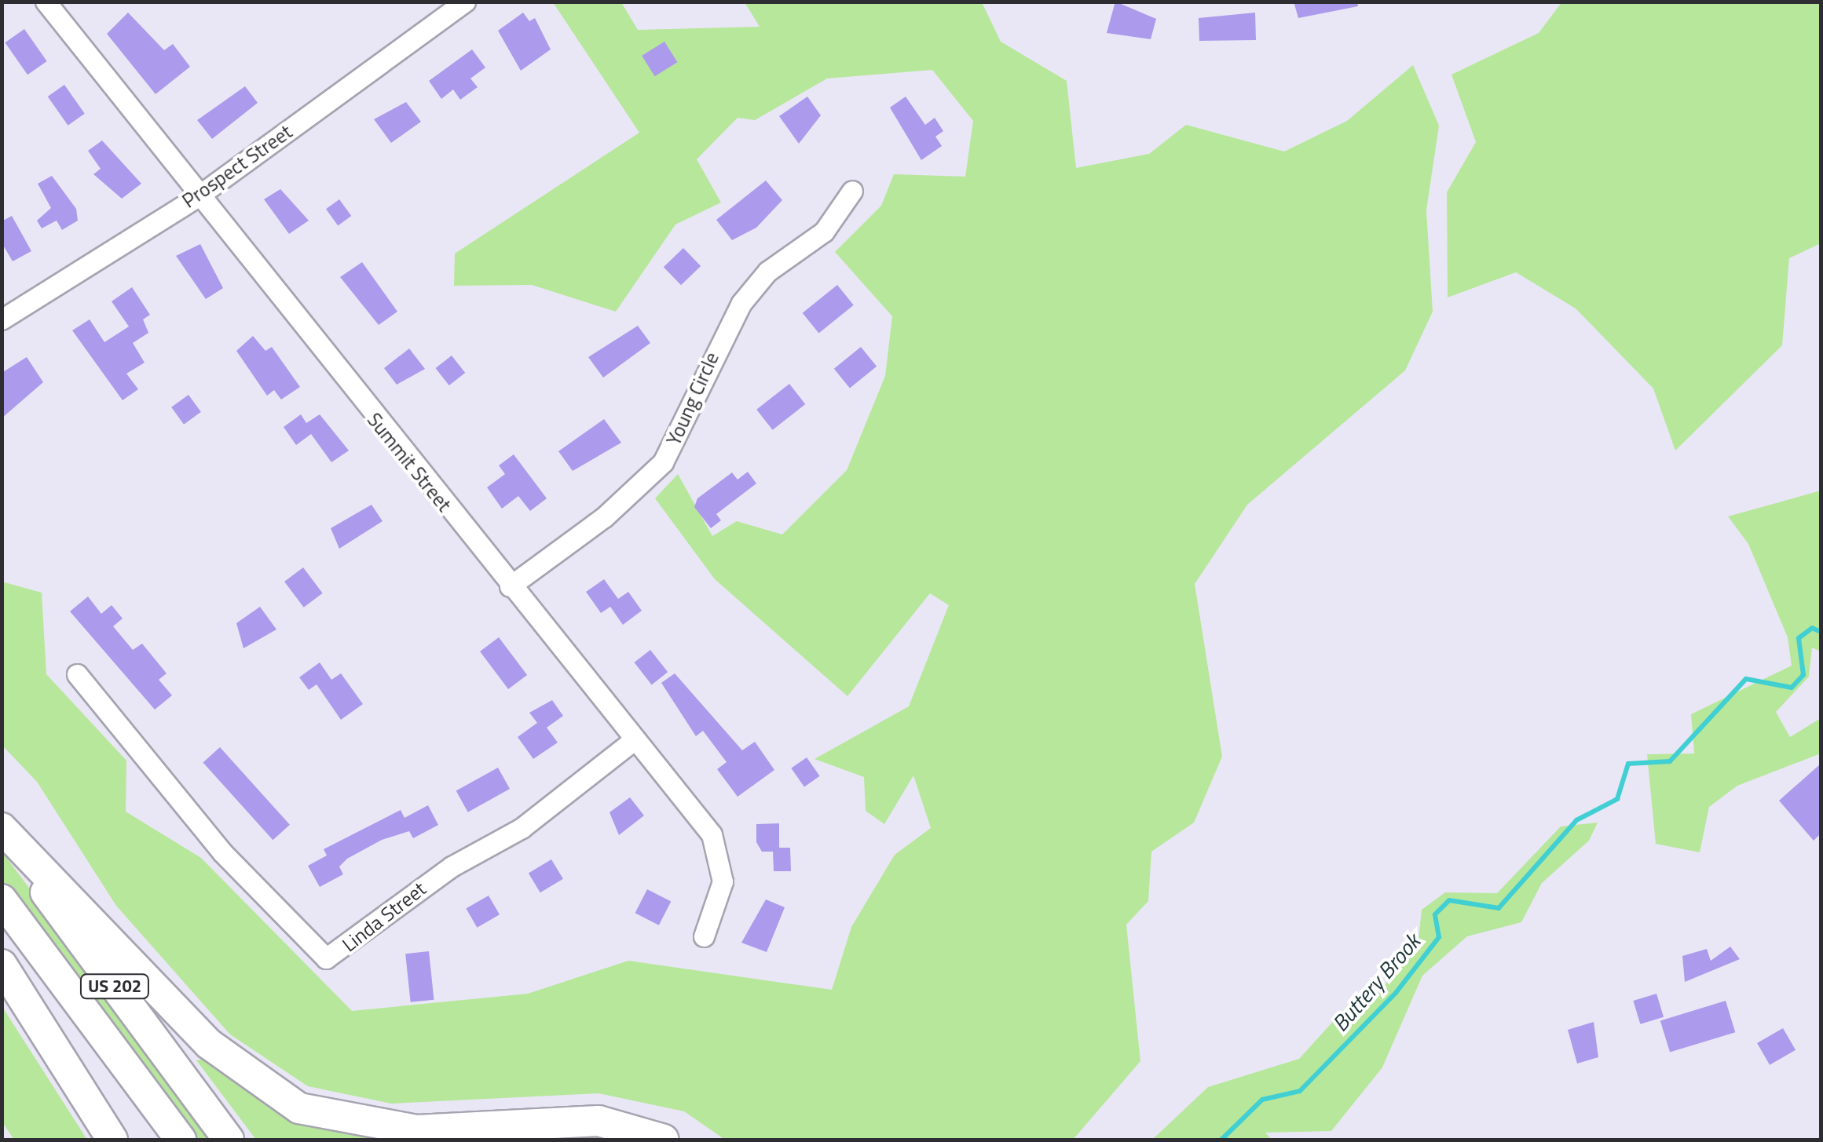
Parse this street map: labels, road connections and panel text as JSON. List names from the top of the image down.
{
  "streets": {
    "main road": ["US 202"],
    "street": [
      "Prospect Street",
      "Young Circle",
      "Summit Street",
      "Linda Street"
    ]
  },
  "crossings": [
    ["Prospect Street", "Summit Street"],
    ["Young Circle", "Summit Street"],
    ["Summit Street", "Linda Street"]
  ],
  "water": ["Buttery Brook"]
}
